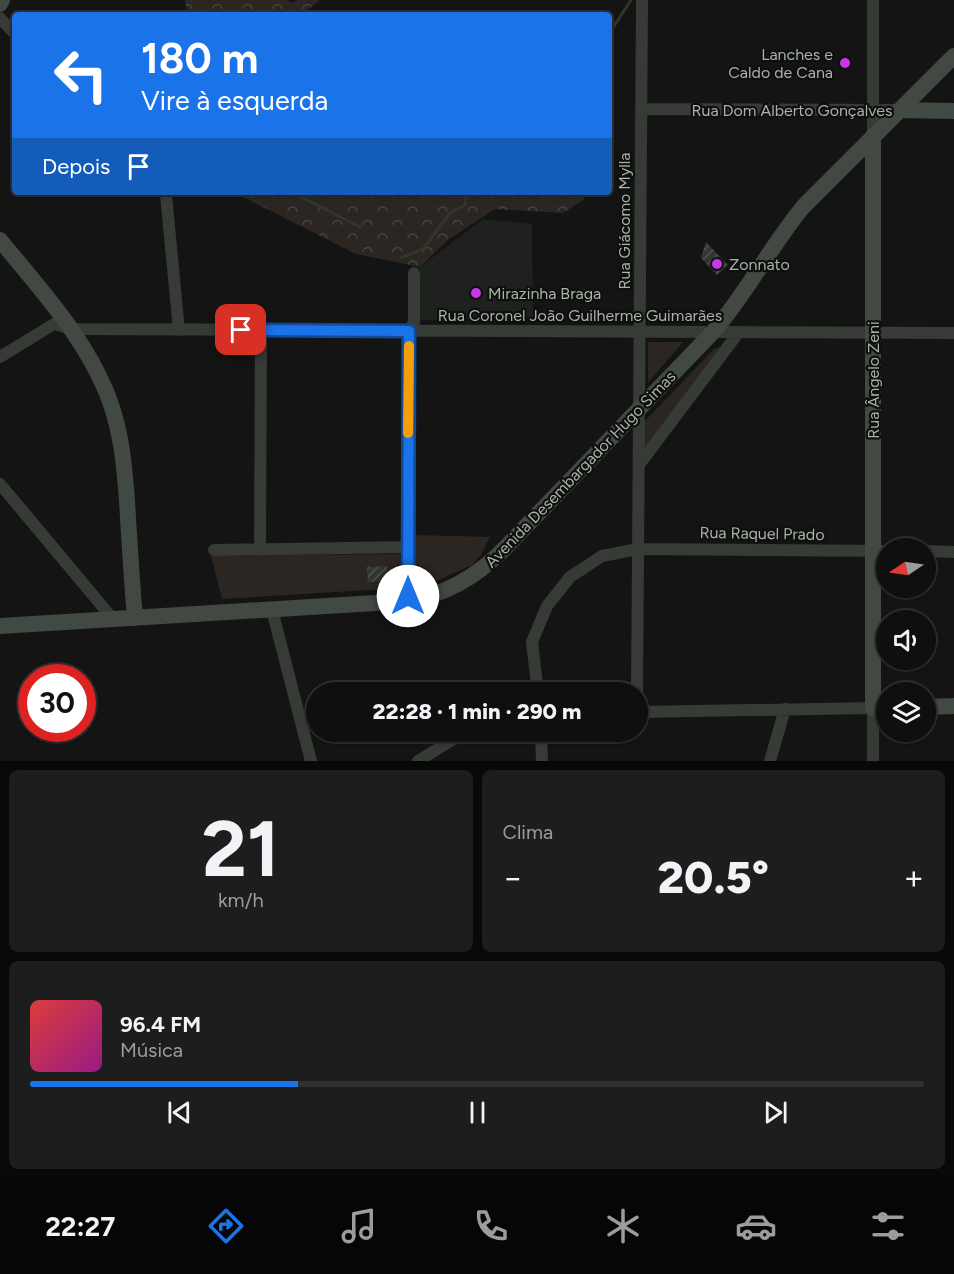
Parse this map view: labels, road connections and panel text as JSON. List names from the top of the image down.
{
  "streets": {
    "main road": ["Rua Dom Alberto Gonçalves", "Rua Ângelo Zeni", "Avenida Desembargador Hugo Simas"],
    "street": ["Rua Giácomo Mylla", "Rua Coronel João Guilherme Guimarães", "Rua Raquel Prado"]
  },
  "crossings": [
    ["Rua Dom Alberto Gonçalves", "Rua Giácomo Mylla"],
    ["Rua Dom Alberto Gonçalves", "Rua Ângelo Zeni"],
    ["Rua Dom Alberto Gonçalves", "Avenida Desembargador Hugo Simas"],
    ["Rua Giácomo Mylla", "Rua Coronel João Guilherme Guimarães"],
    ["Rua Giácomo Mylla", "Avenida Desembargador Hugo Simas"],
    ["Rua Giácomo Mylla", "Rua Raquel Prado"],
    ["Rua Coronel João Guilherme Guimarães", "Rua Ângelo Zeni"],
    ["Rua Coronel João Guilherme Guimarães", "Avenida Desembargador Hugo Simas"],
    ["Rua Ângelo Zeni", "Avenida Desembargador Hugo Simas"]
  ],
  "places": ["Lanches e Caldo de Cana", "Zonnato", "Mirazinha Braga"],
  "north": "left",
  "page": {
    "turn": ["180 m", "Vire à esquerda"],
    "then": "Depois",
    "limit": "30",
    "trip": "22:28 · 1 min · 290 m",
    "tile": [
      ["21", "km/h"],
      "Clima"
    ],
    "heat": ["−", "20.5°", "+"],
    "song": ["96.4 FM", "Música"],
    "tabs": "22:27"
  }
}
